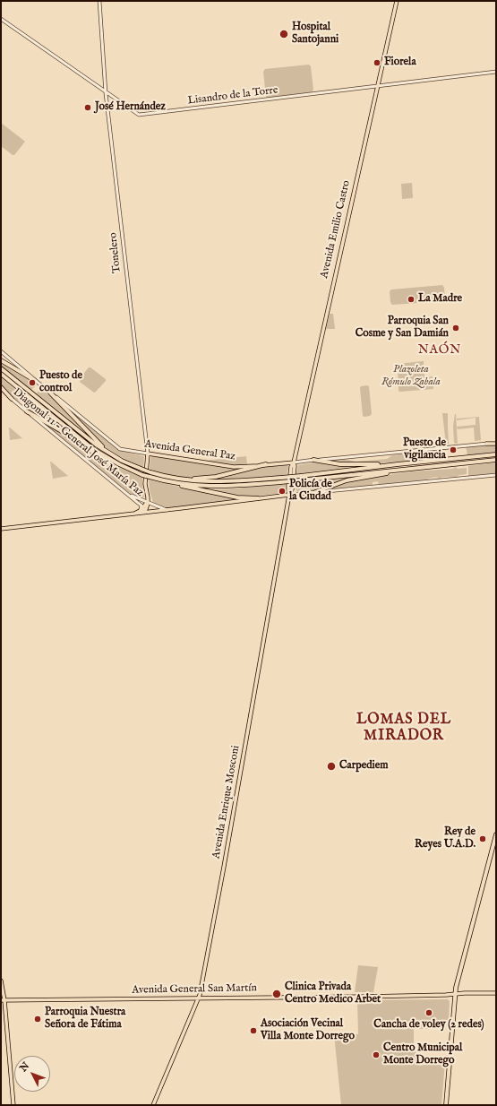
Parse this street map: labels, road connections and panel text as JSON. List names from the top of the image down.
{
  "streets": {
    "main road": [
      "Avenida Emilio Castro",
      "Tonelero",
      "Avenida General Paz",
      "Avenida Enrique Mosconi",
      "Avenida General San Martín"
    ],
    "street": ["Lisandro de la Torre", "Diagonal 11 - General José María Paz"]
  },
  "crossings": [
    ["Lisandro de la Torre", "Avenida Emilio Castro"],
    ["Lisandro de la Torre", "Tonelero"],
    ["Avenida Emilio Castro", "Avenida General Paz"],
    ["Tonelero", "Avenida General Paz"],
    ["Avenida Enrique Mosconi", "Avenida General San Martín"]
  ],
  "districts": ["NAÓN", "LOMAS DEL MIRADOR"],
  "parks": ["Plazoleta Rómulo Zabala"],
  "places": [
    "Hospital Santojanni",
    "Fiorela",
    "José Hernández",
    "La Madre",
    "Parroquia San Cosme y San Damián",
    "Puesto de control",
    "Puesto de vigilancia",
    "Policía de la Ciudad",
    "Carpediem",
    "Rey de Reyes U.A.D.",
    "Clinica Privada Centro Medico Arbet",
    "Cancha de voley (2 redes)",
    "Parroquia Nuestra Señora de Fátima",
    "Asociación Vecinal Villa Monte Dorrego",
    "Centro Municipal Monte Dorrego"
  ],
  "north": "top left"
}
